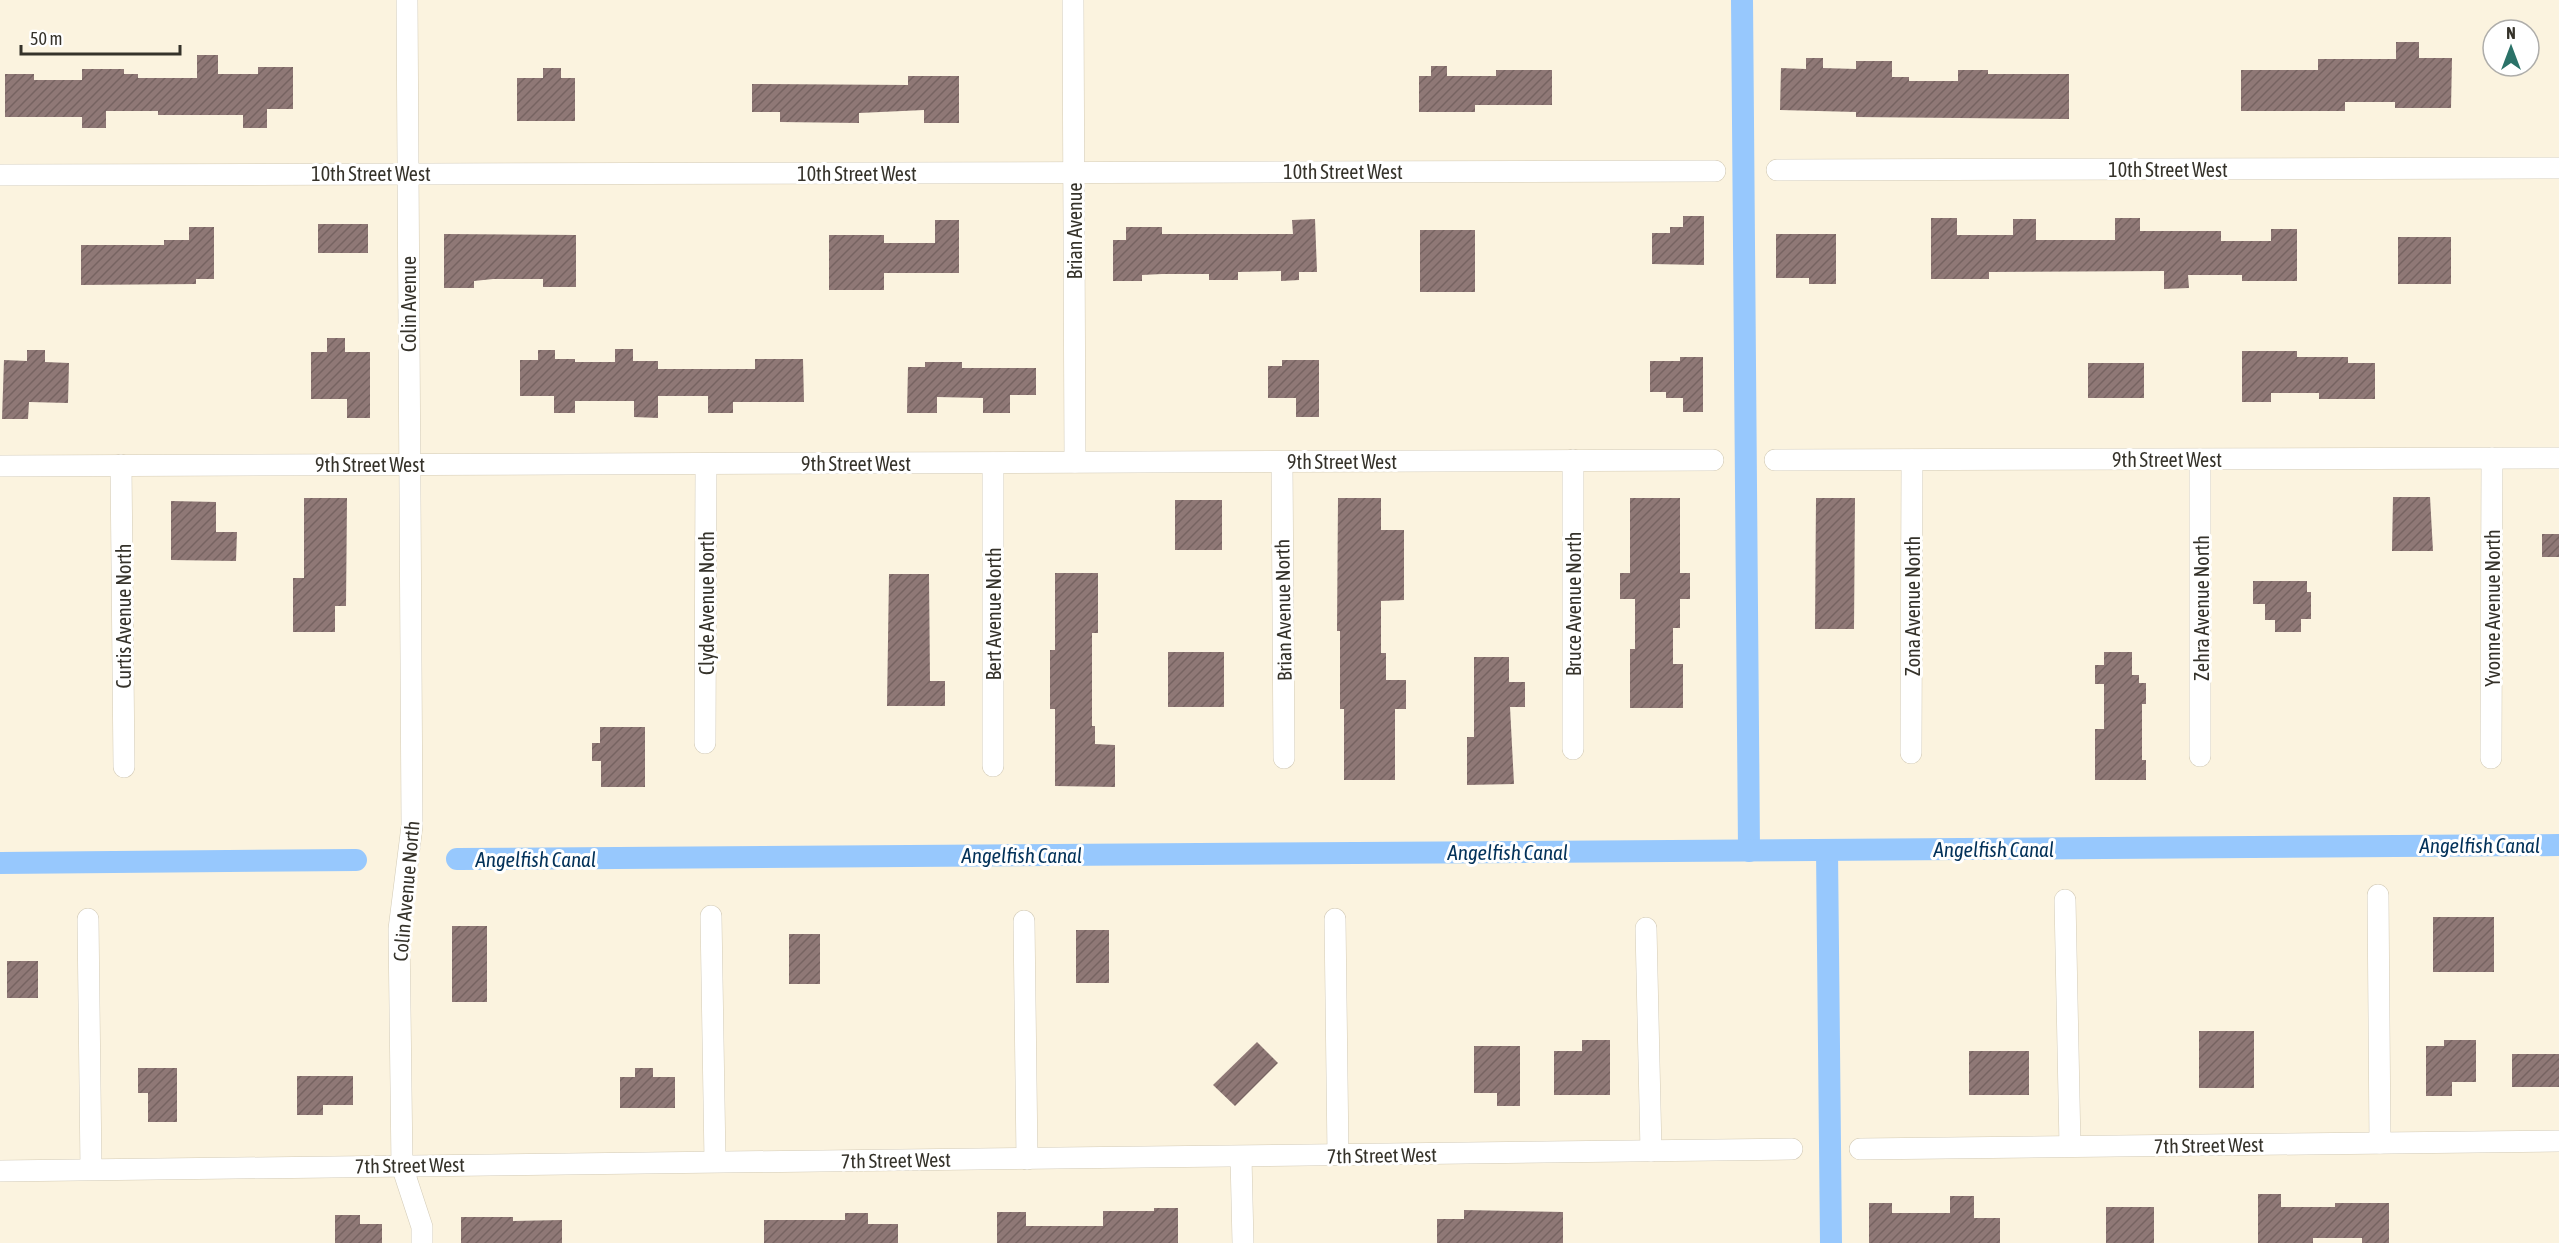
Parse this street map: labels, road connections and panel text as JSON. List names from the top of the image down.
{
  "streets": {
    "street": [
      "10th Street West",
      "Brian Avenue",
      "Colin Avenue",
      "9th Street West",
      "Clyde Avenue North",
      "Bruce Avenue North",
      "Zona Avenue North",
      "Zehra Avenue North",
      "Yvonne Avenue North",
      "Brian Avenue North",
      "Bert Avenue North",
      "Curtis Avenue North",
      "Colin Avenue North",
      "7th Street West"
    ]
  },
  "crossings": [
    ["10th Street West", "Brian Avenue"],
    ["10th Street West", "Colin Avenue"],
    ["Brian Avenue", "9th Street West"],
    ["Colin Avenue", "9th Street West"],
    ["Colin Avenue", "Colin Avenue North"],
    ["9th Street West", "Clyde Avenue North"],
    ["9th Street West", "Bruce Avenue North"],
    ["9th Street West", "Zona Avenue North"],
    ["9th Street West", "Zehra Avenue North"],
    ["9th Street West", "Yvonne Avenue North"],
    ["9th Street West", "Brian Avenue North"],
    ["9th Street West", "Bert Avenue North"],
    ["9th Street West", "Curtis Avenue North"],
    ["Colin Avenue North", "7th Street West"]
  ],
  "water": ["Angelfish Canal"],
  "scale_bar": "50 m",
  "north": "top"
}
